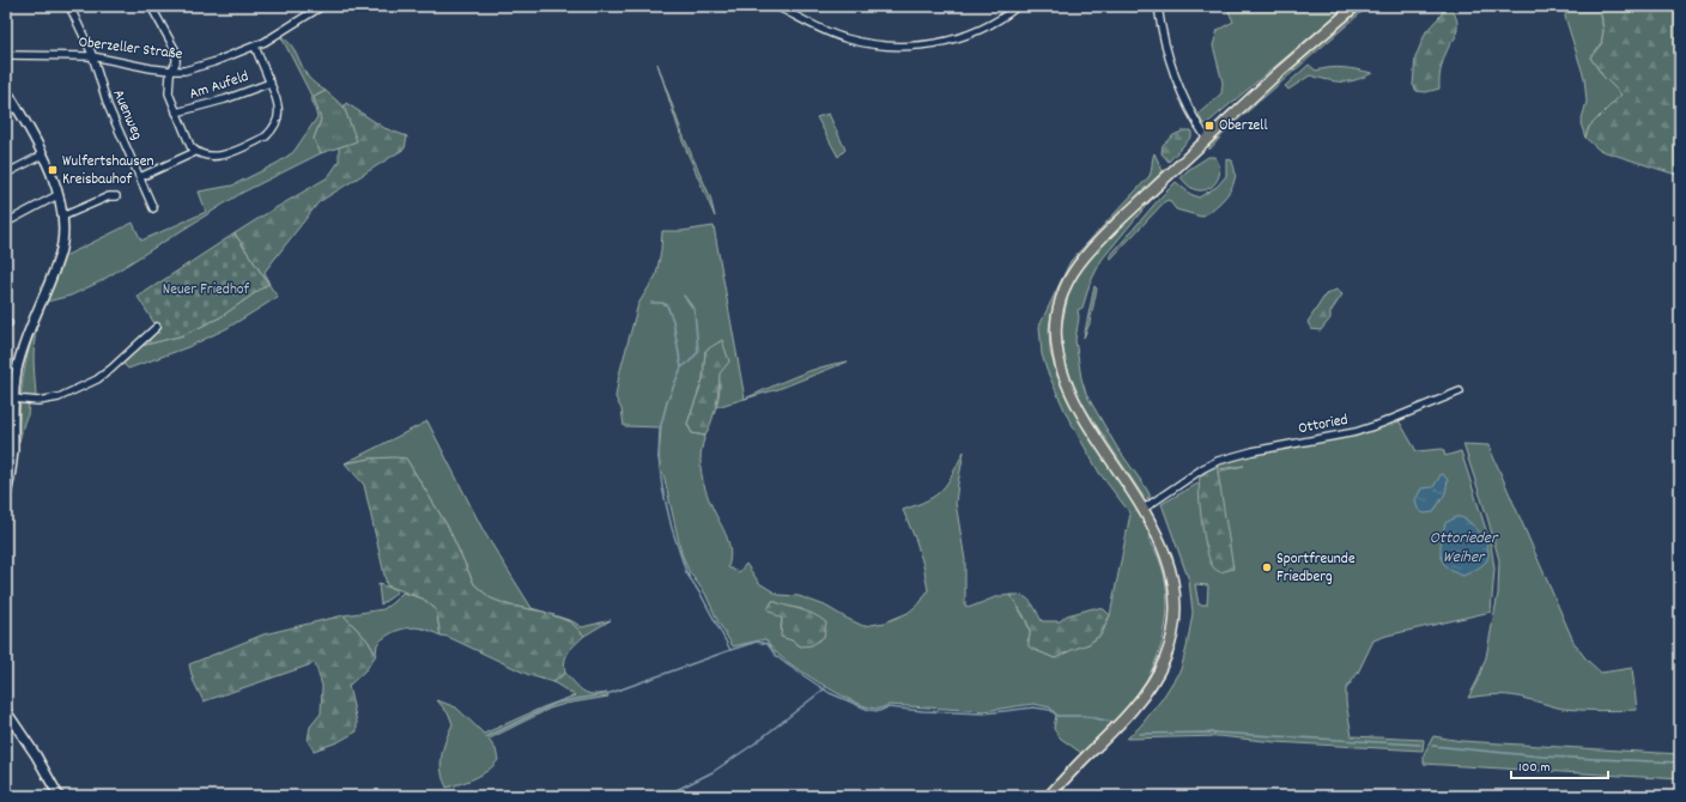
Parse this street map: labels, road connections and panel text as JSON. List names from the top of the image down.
{
  "streets": {
    "street": [
      "Oberzeller Straße",
      "Am Aufeld",
      "Auenweg",
      "Ottoried"
    ]
  },
  "crossings": [
    ["Oberzeller Straße", "Auenweg"]
  ],
  "water": ["Ottorieder Weiher"],
  "parks": ["Neuer Friedhof"],
  "places": {
    "transit": ["Oberzell", "Wulfertshausen Kreisbauhof"],
    "other": ["Sportfreunde Friedberg"]
  },
  "scale_bar": "100 m"
}
